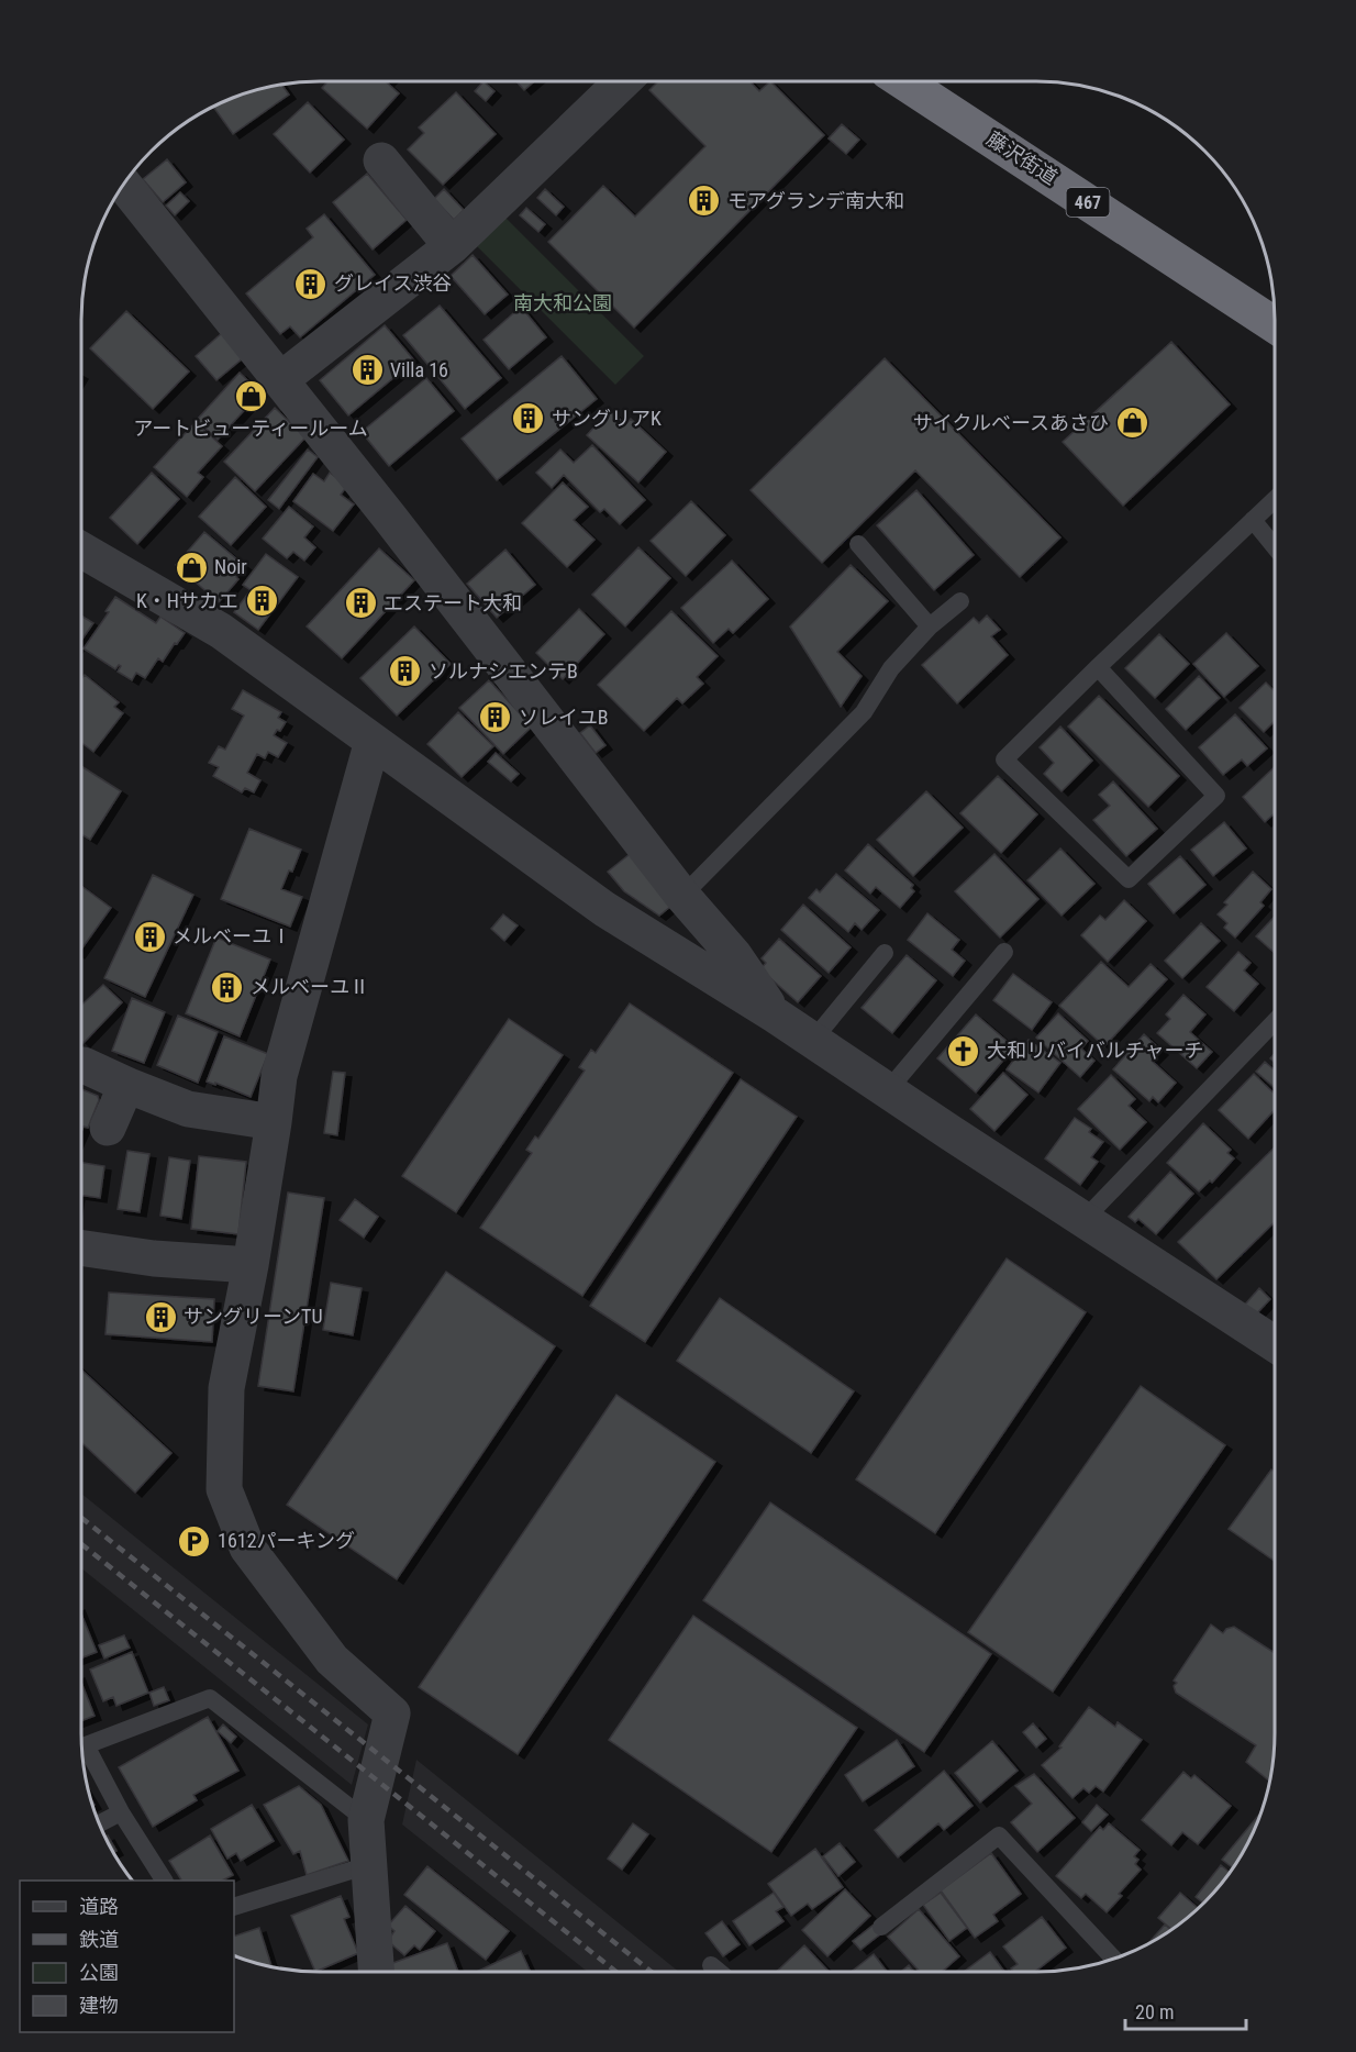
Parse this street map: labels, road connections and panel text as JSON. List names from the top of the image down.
{
  "streets": {
    "highway": ["藤沢街道", "467"]
  },
  "parks": ["南大和公園"],
  "places": {
    "building": [
      "モアグランデ南大和",
      "グレイス渋谷",
      "Villa 16",
      "サングリアK",
      "K・Hサカエ",
      "エステート大和",
      "ソルナシエンテB",
      "ソレイユB",
      "メルベーユⅠ",
      "メルベーユⅡ",
      "サングリーンTU"
    ],
    "shop": ["アートビューティールーム", "サイクルベースあさひ", "Noir"],
    "church": ["大和リバイバルチャーチ"],
    "parking": ["1612パーキング"]
  },
  "legend": [
    "道路",
    "鉄道",
    "公園",
    "建物"
  ],
  "scale_bar": "20 m"
}
